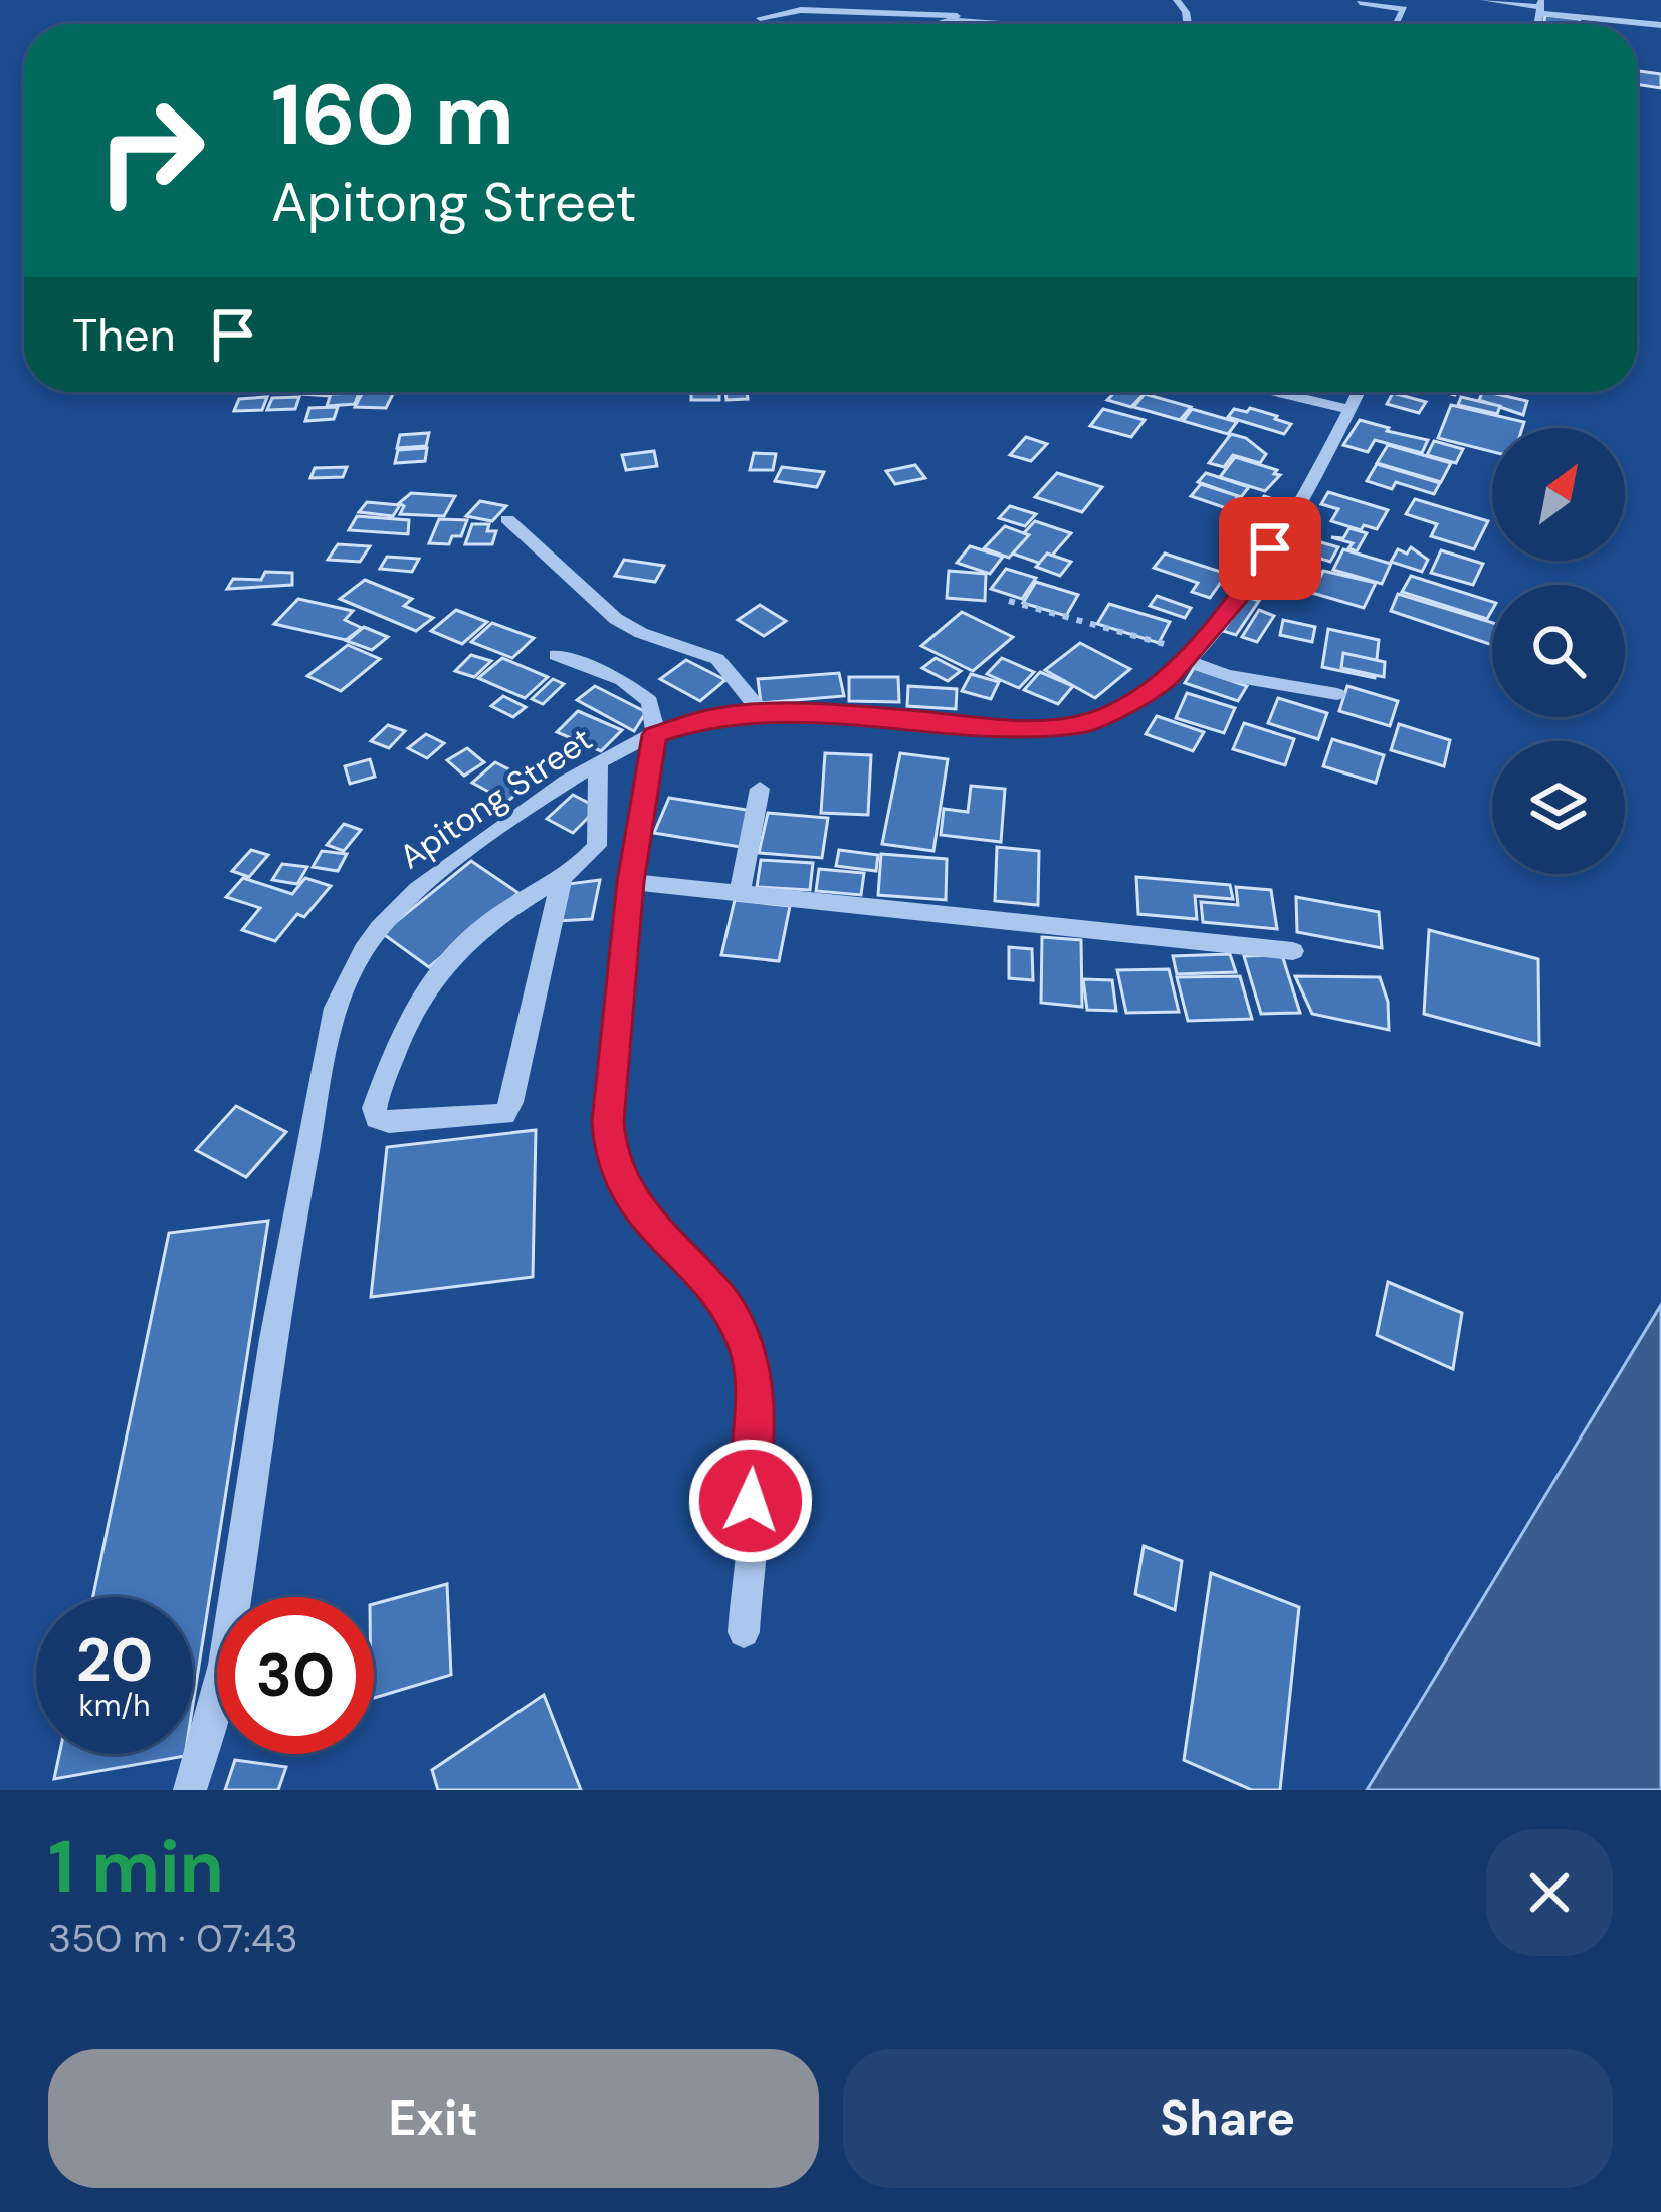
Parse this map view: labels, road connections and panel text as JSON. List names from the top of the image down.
{
  "streets": {
    "street": ["Apitong Street"]
  },
  "north": "top right",
  "page": {
    "turn": ["160 m", "Apitong Street"],
    "then": "Then",
    "speed": "20 km/h",
    "limit": "30",
    "heading": ["1 min", "350 m · 07:43"],
    "buttons": ["Exit", "Share"]
  }
}
